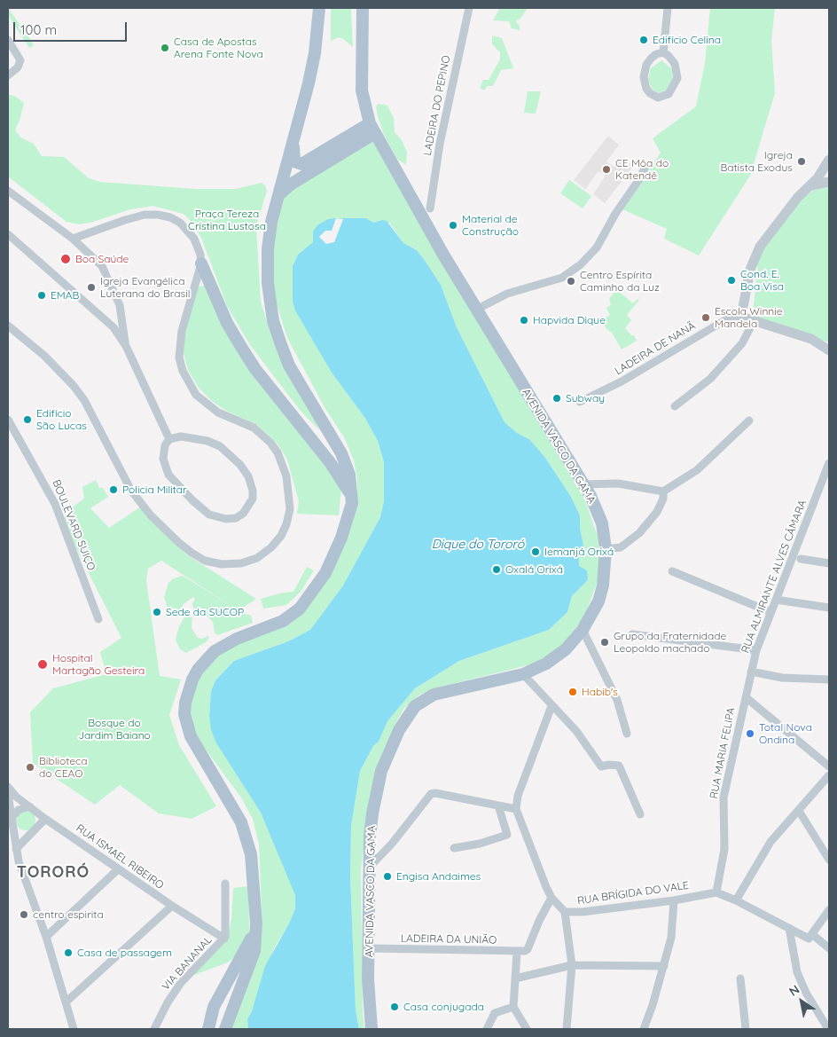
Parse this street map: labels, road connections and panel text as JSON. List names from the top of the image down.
{
  "streets": {
    "main road": ["AVENIDA VASCO DA GAMA"],
    "street": [
      "LADEIRA DO PEPINO",
      "LADEIRA DE NANÃ",
      "BOULEVARD SUIÇO",
      "RUA ALMIRANTE ALVES CÂMARA",
      "RUA MARIA FELIPA",
      "RUA ISMAEL RIBEIRO",
      "RUA BRÍGIDA DO VALE",
      "LADEIRA DA UNIÃO",
      "VIA BANANAL"
    ]
  },
  "crossings": [
    ["AVENIDA VASCO DA GAMA", "LADEIRA DA UNIÃO"],
    ["RUA ALMIRANTE ALVES CÂMARA", "RUA MARIA FELIPA"],
    ["RUA MARIA FELIPA", "RUA BRÍGIDA DO VALE"],
    ["RUA ISMAEL RIBEIRO", "VIA BANANAL"],
    ["RUA BRÍGIDA DO VALE", "LADEIRA DA UNIÃO"]
  ],
  "districts": ["TORORÓ"],
  "water": ["Dique do Tororó"],
  "parks": ["Praça Tereza Cristina Lustosa", "Bosque do Jardim Baiano"],
  "places": [
    "Edifício Celina",
    "Casa de Apostas Arena Fonte Nova",
    "Igreja Batista Exodus",
    "CE Môa do Katendê",
    "Material de Construção",
    "Boa Saúde",
    "Cond. E. Boa Visa",
    "Centro Espírita Caminho da Luz",
    "Igreja Evangélica Luterana do Brasil",
    "EMAB",
    "Escola Winnie Mandela",
    "Hapvida Dique",
    "Subway",
    "Edifício São Lucas",
    "Policia Militar",
    "Iemanjá Orixá",
    "Oxalá Orixá",
    "Sede da SUCOP",
    "Grupo da Fraternidade Leopoldo machado",
    "Hospital Martagão Gesteira",
    "Habib's",
    "Total Nova Ondina",
    "Biblioteca do CEAO",
    "Engisa Andaimes",
    "centro espirita",
    "Casa de passagem",
    "Casa conjugada"
  ],
  "scale_bar": "100 m",
  "north": "top left"
}
